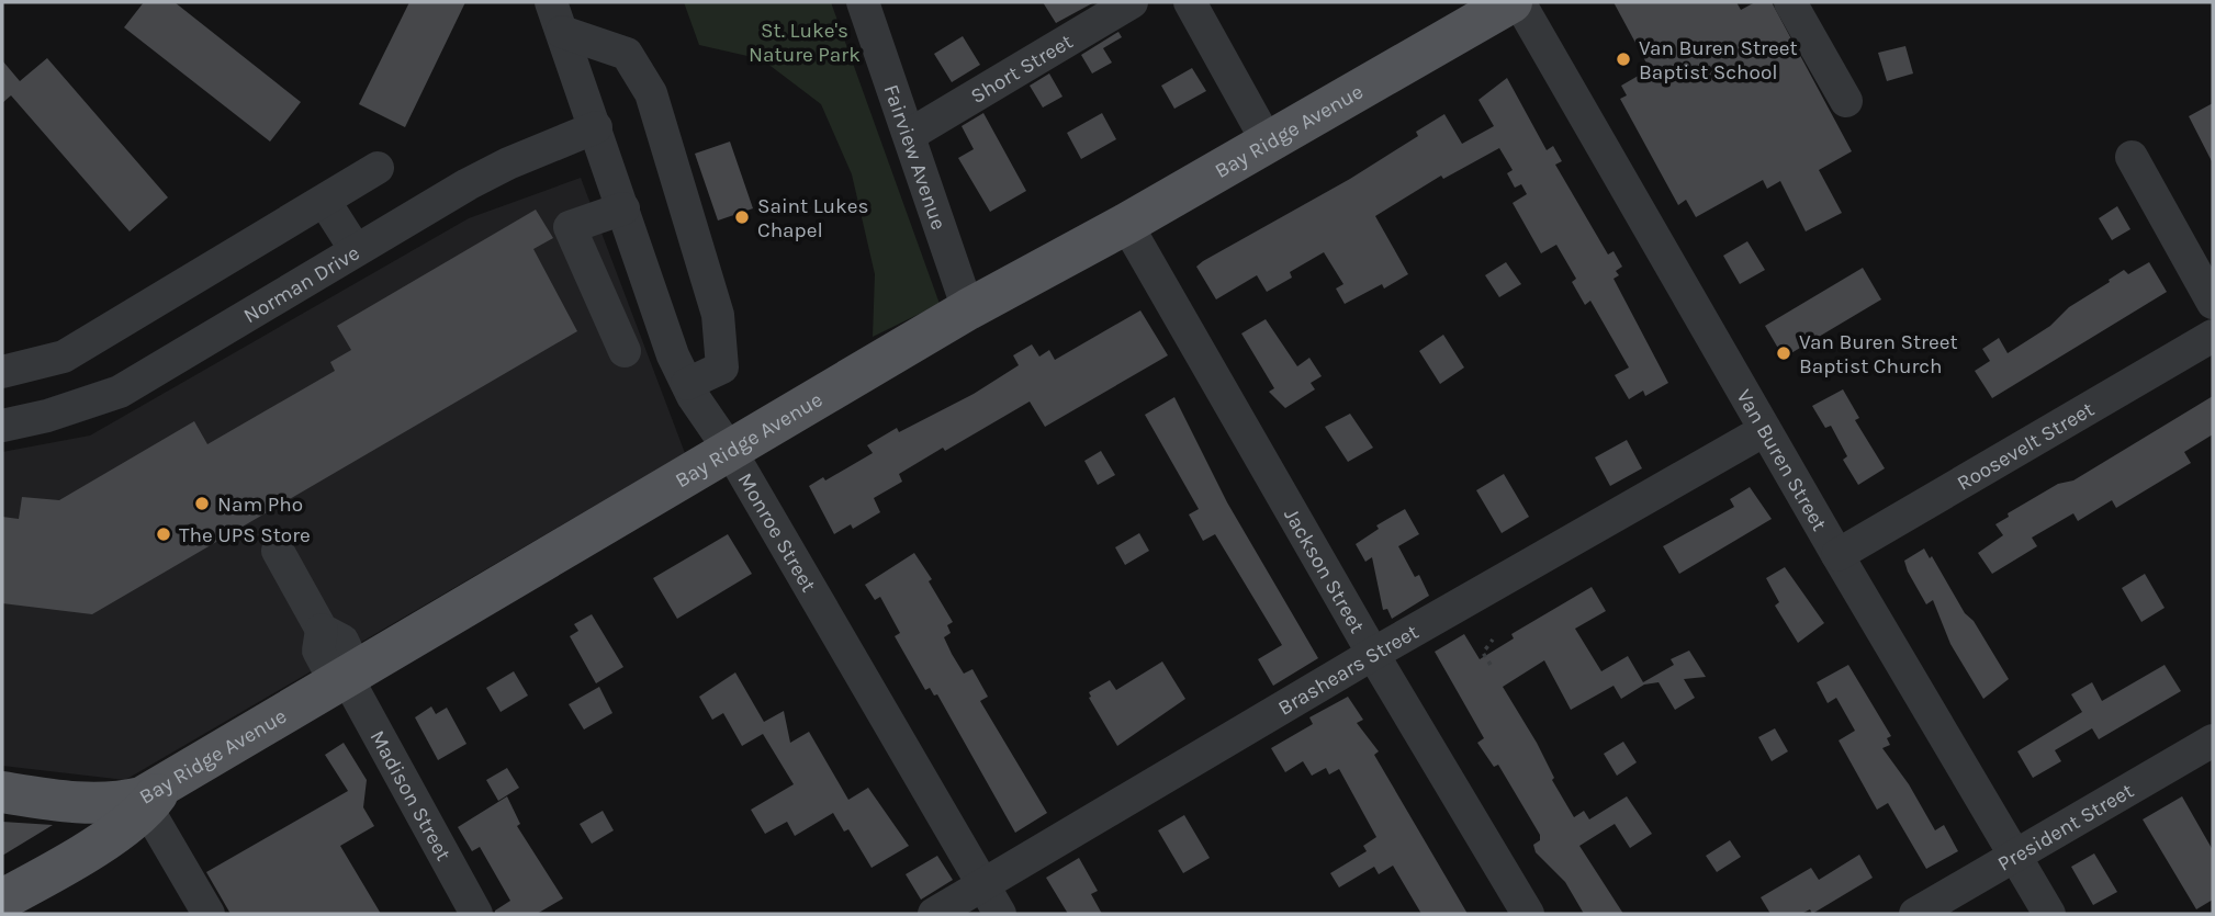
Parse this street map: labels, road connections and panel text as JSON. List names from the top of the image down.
{
  "streets": {
    "main road": ["Bay Ridge Avenue"],
    "street": [
      "Short Street",
      "Fairview Avenue",
      "Norman Drive",
      "Roosevelt Street",
      "Van Buren Street",
      "Monroe Street",
      "Jackson Street",
      "Brashears Street",
      "Madison Street",
      "President Street"
    ]
  },
  "crossings": [
    ["Short Street", "Fairview Avenue"],
    ["Bay Ridge Avenue", "Fairview Avenue"],
    ["Bay Ridge Avenue", "Monroe Street"],
    ["Bay Ridge Avenue", "Jackson Street"],
    ["Bay Ridge Avenue", "Madison Street"],
    ["Norman Drive", "Monroe Street"],
    ["Roosevelt Street", "Van Buren Street"],
    ["Van Buren Street", "Brashears Street"],
    ["Van Buren Street", "President Street"],
    ["Monroe Street", "Brashears Street"],
    ["Jackson Street", "Brashears Street"]
  ],
  "parks": ["St. Luke's Nature Park"],
  "places": [
    "Van Buren Street Baptist School",
    "Saint Lukes Chapel",
    "Van Buren Street Baptist Church",
    "Nam Pho",
    "The UPS Store"
  ]
}
